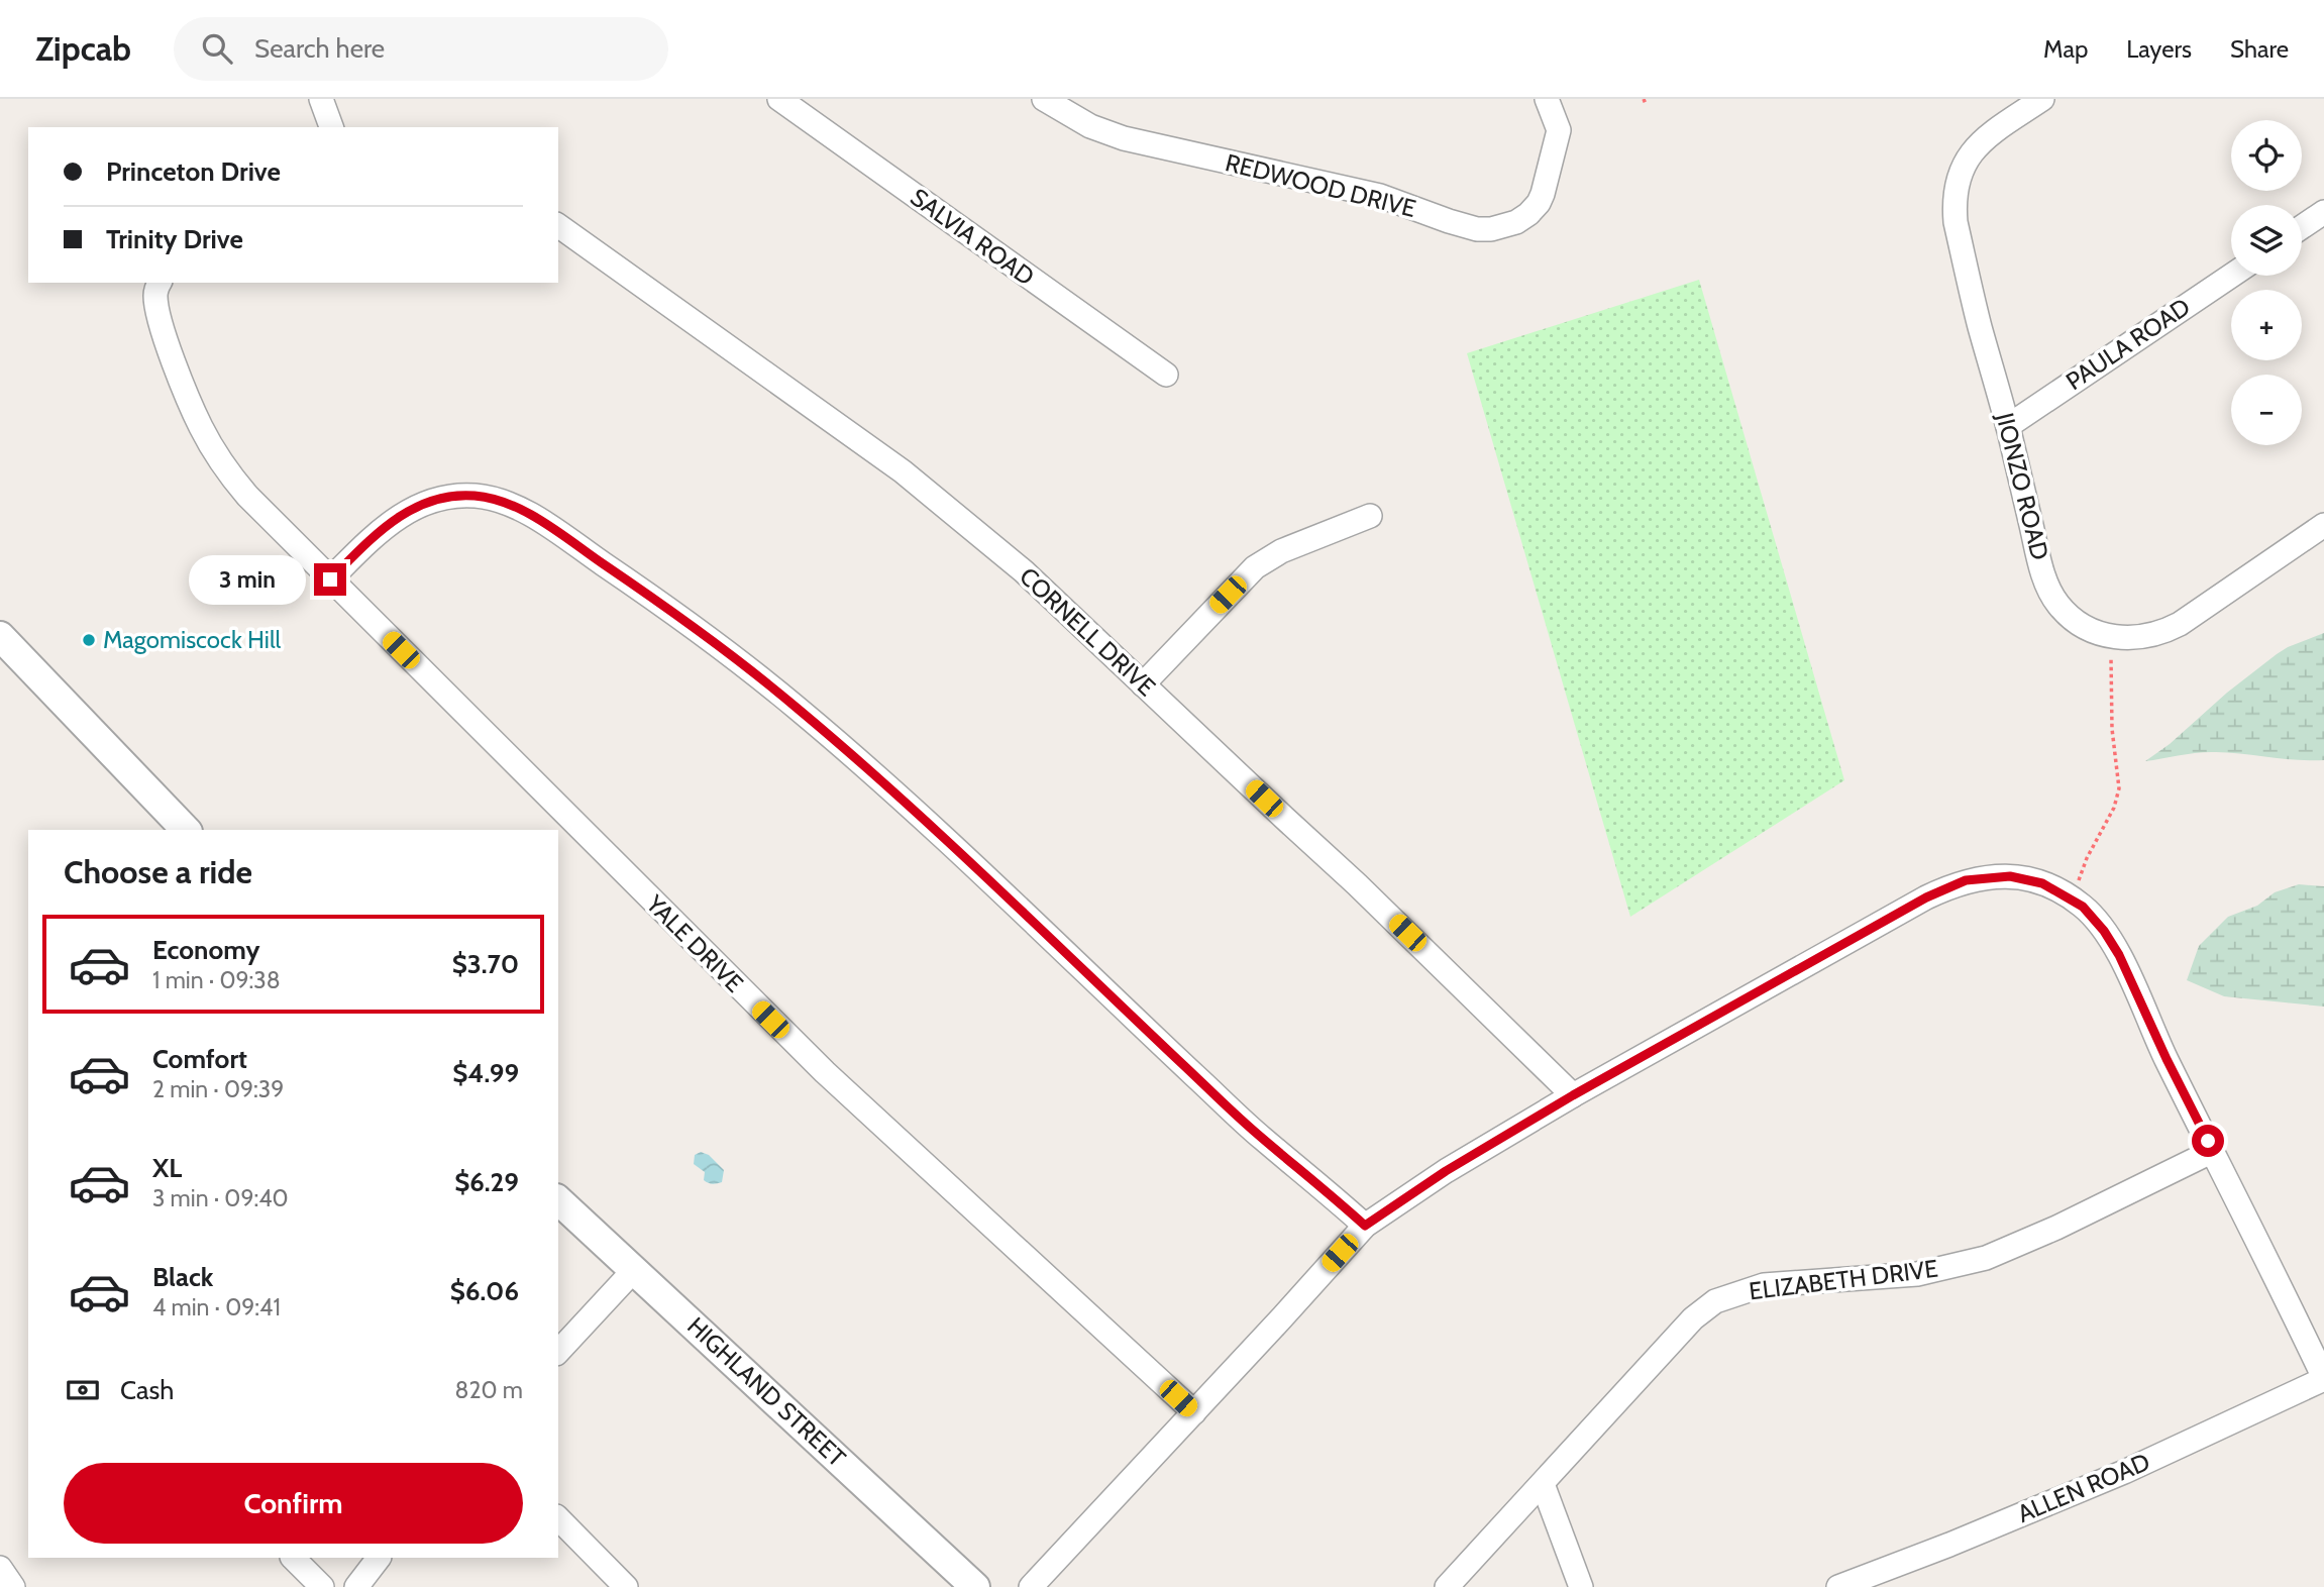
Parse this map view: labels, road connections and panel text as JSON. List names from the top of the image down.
{
  "streets": {
    "street": [
      "REDWOOD DRIVE",
      "SALVIA ROAD",
      "PAULA ROAD",
      "JIONZO ROAD",
      "CORNELL DRIVE",
      "YALE DRIVE",
      "ELIZABETH DRIVE",
      "HIGHLAND STREET",
      "ALLEN ROAD"
    ]
  },
  "crossings": [
    ["PAULA ROAD", "JIONZO ROAD"]
  ],
  "places": ["Magomiscock Hill"],
  "page": {
    "header": "Zipcab",
    "search": "Search here",
    "nav": ["Map", "Layers", "Share"],
    "map_buttons": ["+", "−"],
    "banner": ["Princeton Drive", "Trinity Drive"],
    "bubble": "3 min",
    "heading": "Choose a ride",
    "list": [
      {
        "name": "Economy",
        "note": "1 min · 09:38",
        "value": "$3.70"
      },
      {
        "name": "Comfort",
        "note": "2 min · 09:39",
        "value": "$4.99"
      },
      {
        "name": "XL",
        "note": "3 min · 09:40",
        "value": "$6.29"
      },
      {
        "name": "Black",
        "note": "4 min · 09:41",
        "value": "$6.06"
      }
    ],
    "pay": ["Cash", "820 m"],
    "buttons": "Confirm"
  }
}
